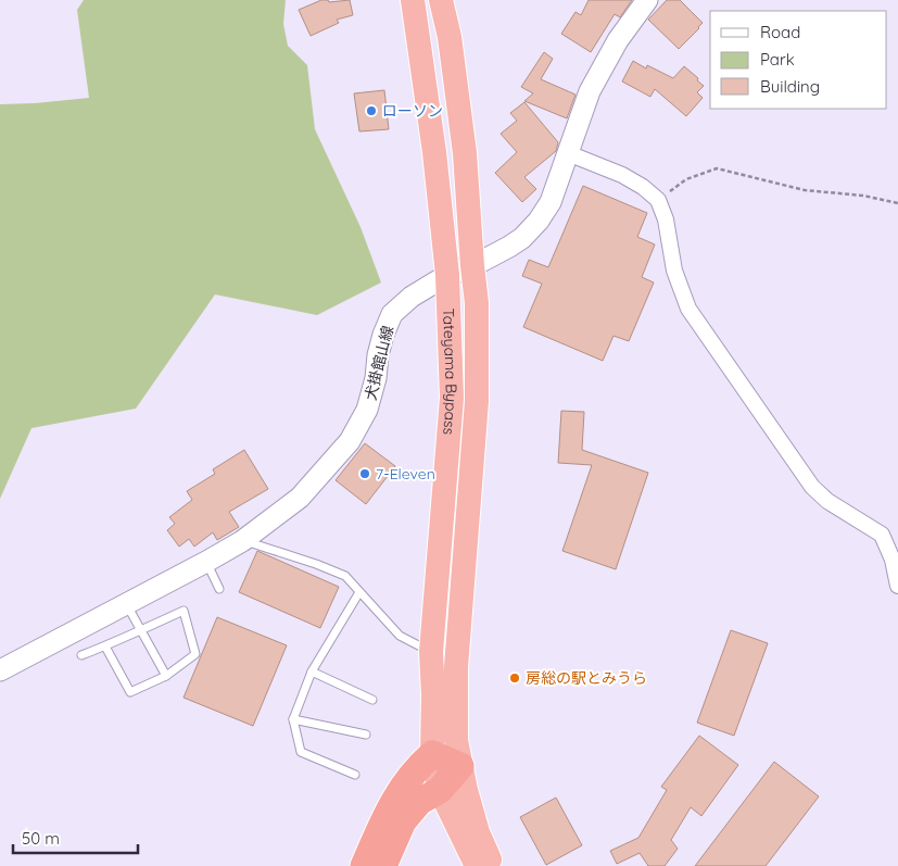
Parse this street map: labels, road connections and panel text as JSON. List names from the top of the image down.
{
  "streets": {
    "highway": ["Tateyama Bypass"],
    "main road": ["犬掛館山線"]
  },
  "crossings": [
    ["犬掛館山線", "Tateyama Bypass"]
  ],
  "places": ["ローソン", "7-Eleven", "房総の駅とみうら"],
  "legend": ["Road", "Park", "Building"],
  "scale_bar": "50 m"
}
